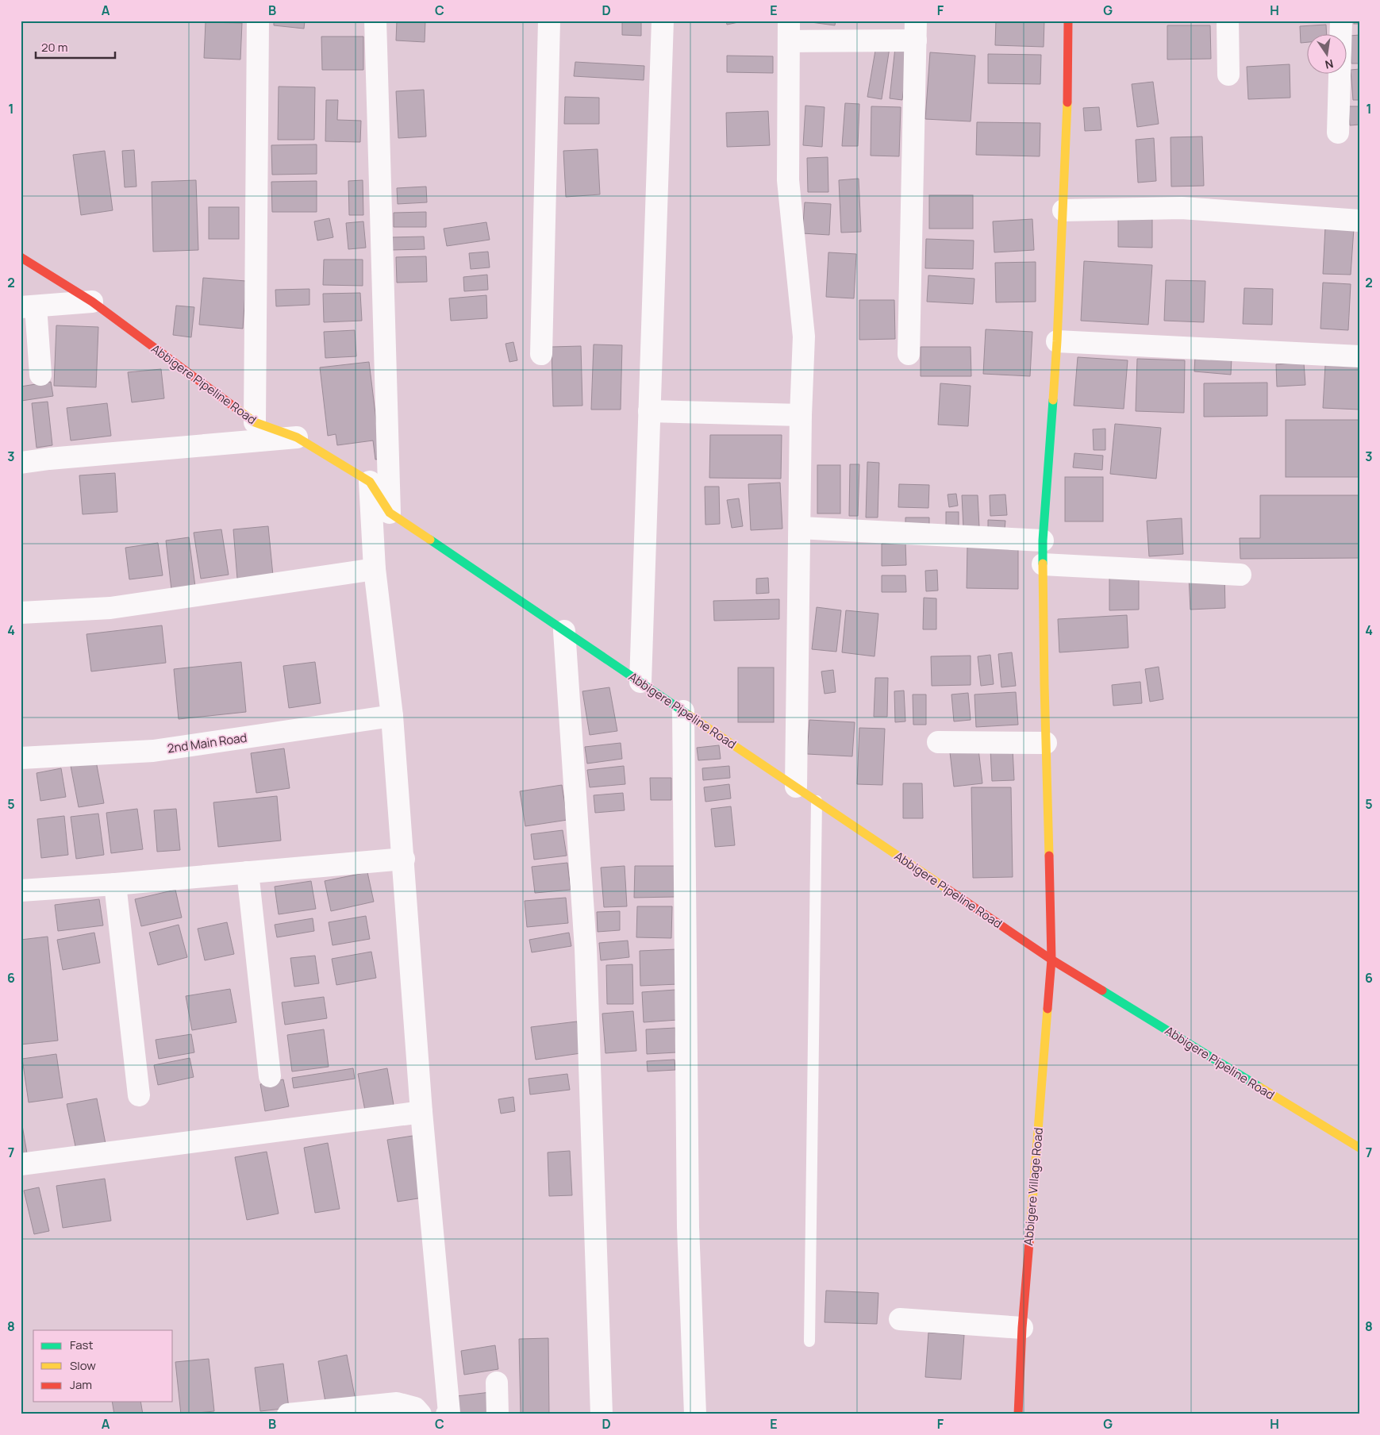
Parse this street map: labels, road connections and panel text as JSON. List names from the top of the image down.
{
  "streets": {
    "street": ["Abbigere Pipeline Road", "2nd Main Road", "Abbigere Village Road"]
  },
  "crossings": [
    ["Abbigere Pipeline Road", "Abbigere Village Road"]
  ],
  "legend": ["Fast", "Slow", "Jam"],
  "scale_bar": "20 m",
  "north": "bottom",
  "grid": {
    "columns": [
      "A",
      "B",
      "C",
      "D",
      "E",
      "F",
      "G",
      "H"
    ],
    "rows": [
      "1",
      "2",
      "3",
      "4",
      "5",
      "6",
      "7",
      "8"
    ]
  }
}
